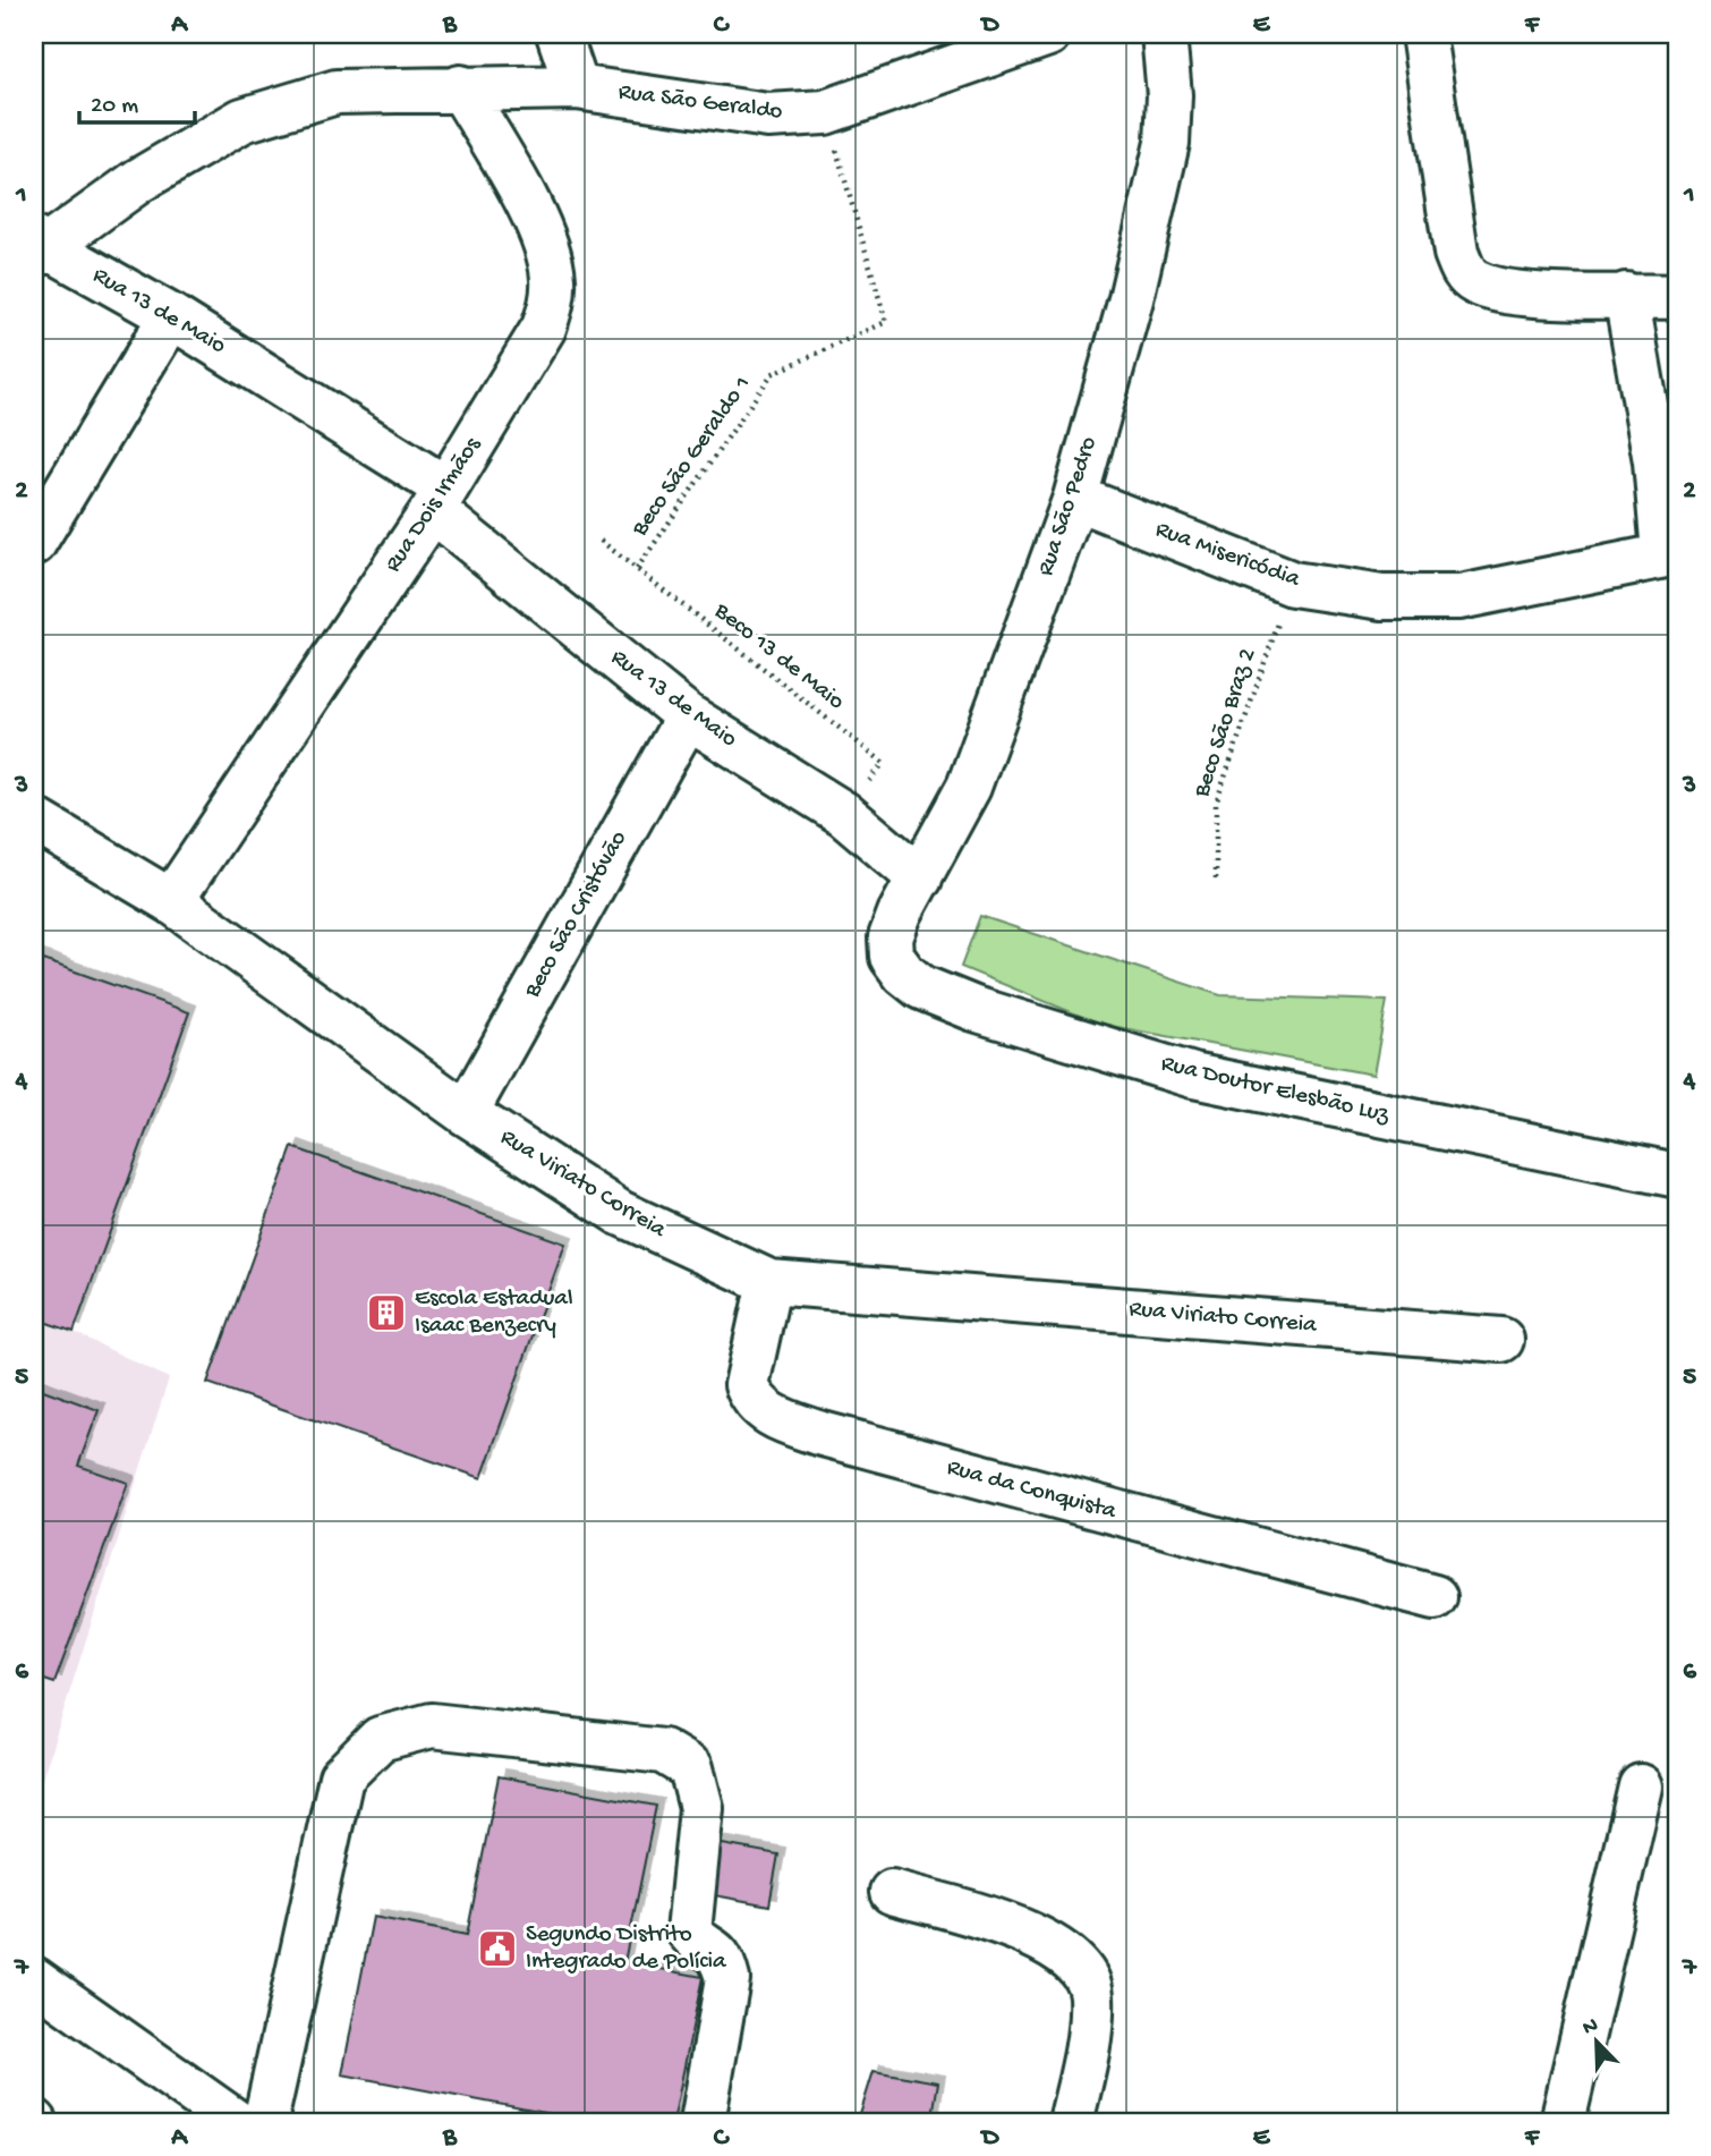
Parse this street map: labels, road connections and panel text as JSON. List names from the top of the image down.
{
  "streets": {
    "street": [
      "Rua São Geraldo",
      "Rua 13 de Maio",
      "Rua Dois Irmãos",
      "Rua São Pedro",
      "Rua Misericódia",
      "Beco São Cristóvão",
      "Rua Doutor Elesbão Luz",
      "Rua Viriato Correia",
      "Rua da Conquista"
    ],
    "path": ["Beco São Geraldo 1", "Beco 13 de Maio", "Beco São Braz 2"]
  },
  "crossings": [
    ["Rua São Geraldo", "Rua 13 de Maio"],
    ["Rua São Geraldo", "Beco São Geraldo 1"],
    ["Rua São Geraldo", "Rua Dois Irmãos"],
    ["Rua 13 de Maio", "Rua Dois Irmãos"],
    ["Rua 13 de Maio", "Rua São Pedro"],
    ["Rua 13 de Maio", "Beco 13 de Maio"],
    ["Rua 13 de Maio", "Beco São Cristóvão"],
    ["Beco São Geraldo 1", "Beco 13 de Maio"],
    ["Rua Dois Irmãos", "Rua Viriato Correia"],
    ["Rua São Pedro", "Rua Misericódia"],
    ["Rua São Pedro", "Rua Doutor Elesbão Luz"],
    ["Rua Misericódia", "Beco São Braz 2"],
    ["Beco São Cristóvão", "Rua Viriato Correia"],
    ["Rua Viriato Correia", "Rua da Conquista"]
  ],
  "places": {
    "building": ["Escola Estadual Isaac Benzecry"],
    "public building": ["Segundo Distrito Integrado de Polícia"]
  },
  "scale_bar": "20 m",
  "north": "top left",
  "grid": {
    "columns": [
      "A",
      "B",
      "C",
      "D",
      "E",
      "F"
    ],
    "rows": [
      "1",
      "2",
      "3",
      "4",
      "5",
      "6",
      "7"
    ]
  }
}
